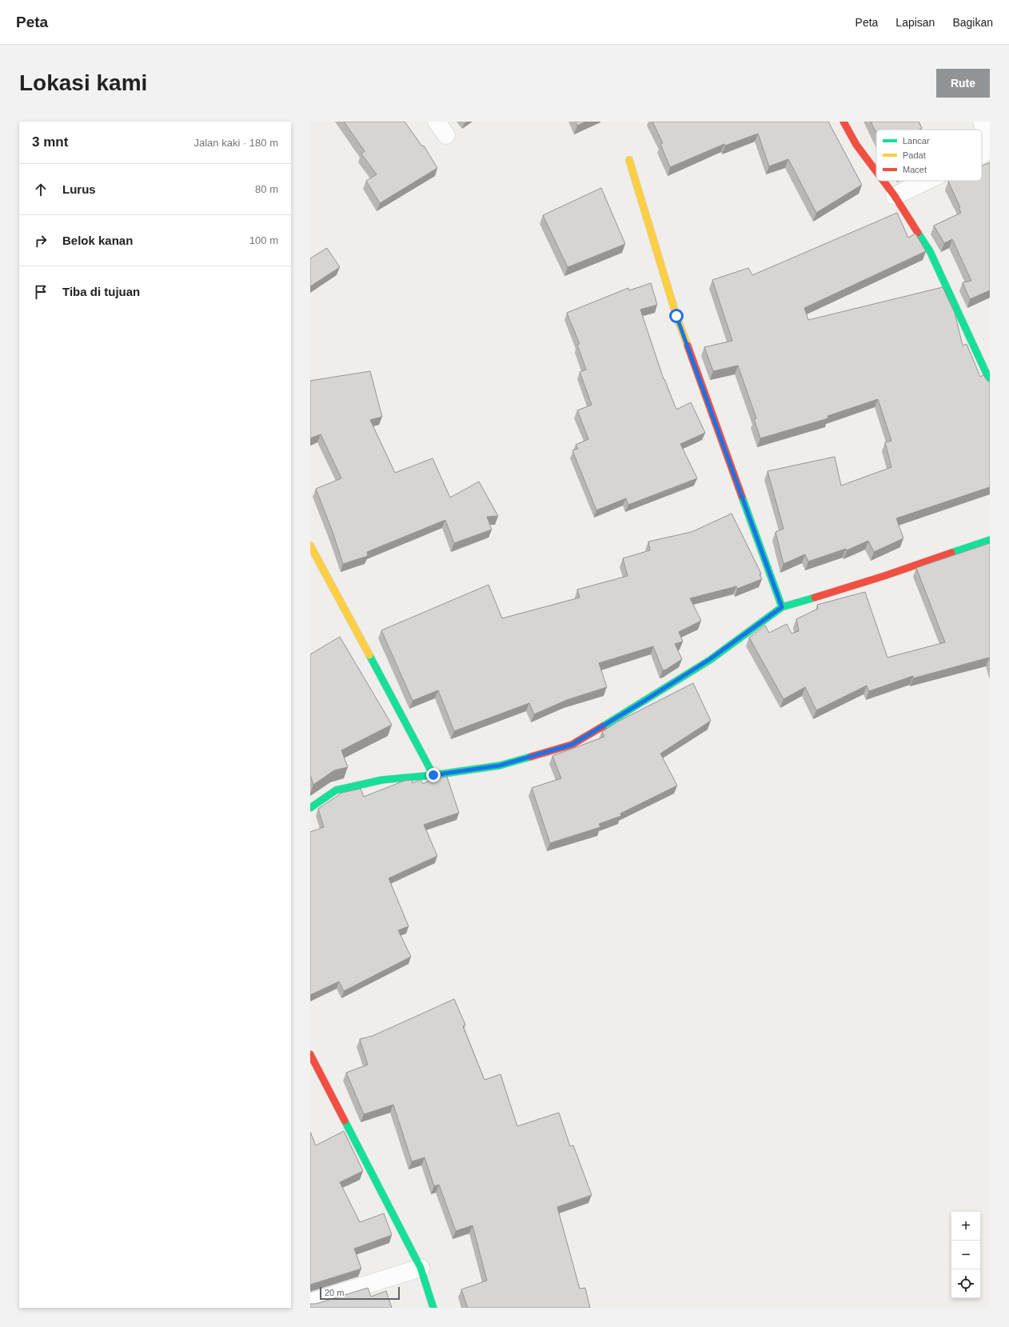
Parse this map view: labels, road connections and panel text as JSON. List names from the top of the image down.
{
  "legend": ["Lancar", "Padat", "Macet"],
  "scale_bar": "20 m",
  "page": {
    "header": "Peta",
    "nav": ["Peta", "Lapisan", "Bagikan"],
    "buttons": "Rute",
    "title": "Lokasi kami",
    "heading": ["3 mnt", "Jalan kaki · 180 m"],
    "list": [
      ["Lurus", "80 m"],
      ["Belok kanan", "100 m"],
      "Tiba di tujuan"
    ],
    "map_buttons": ["+", "−"],
    "scale": "20 m"
  }
}
